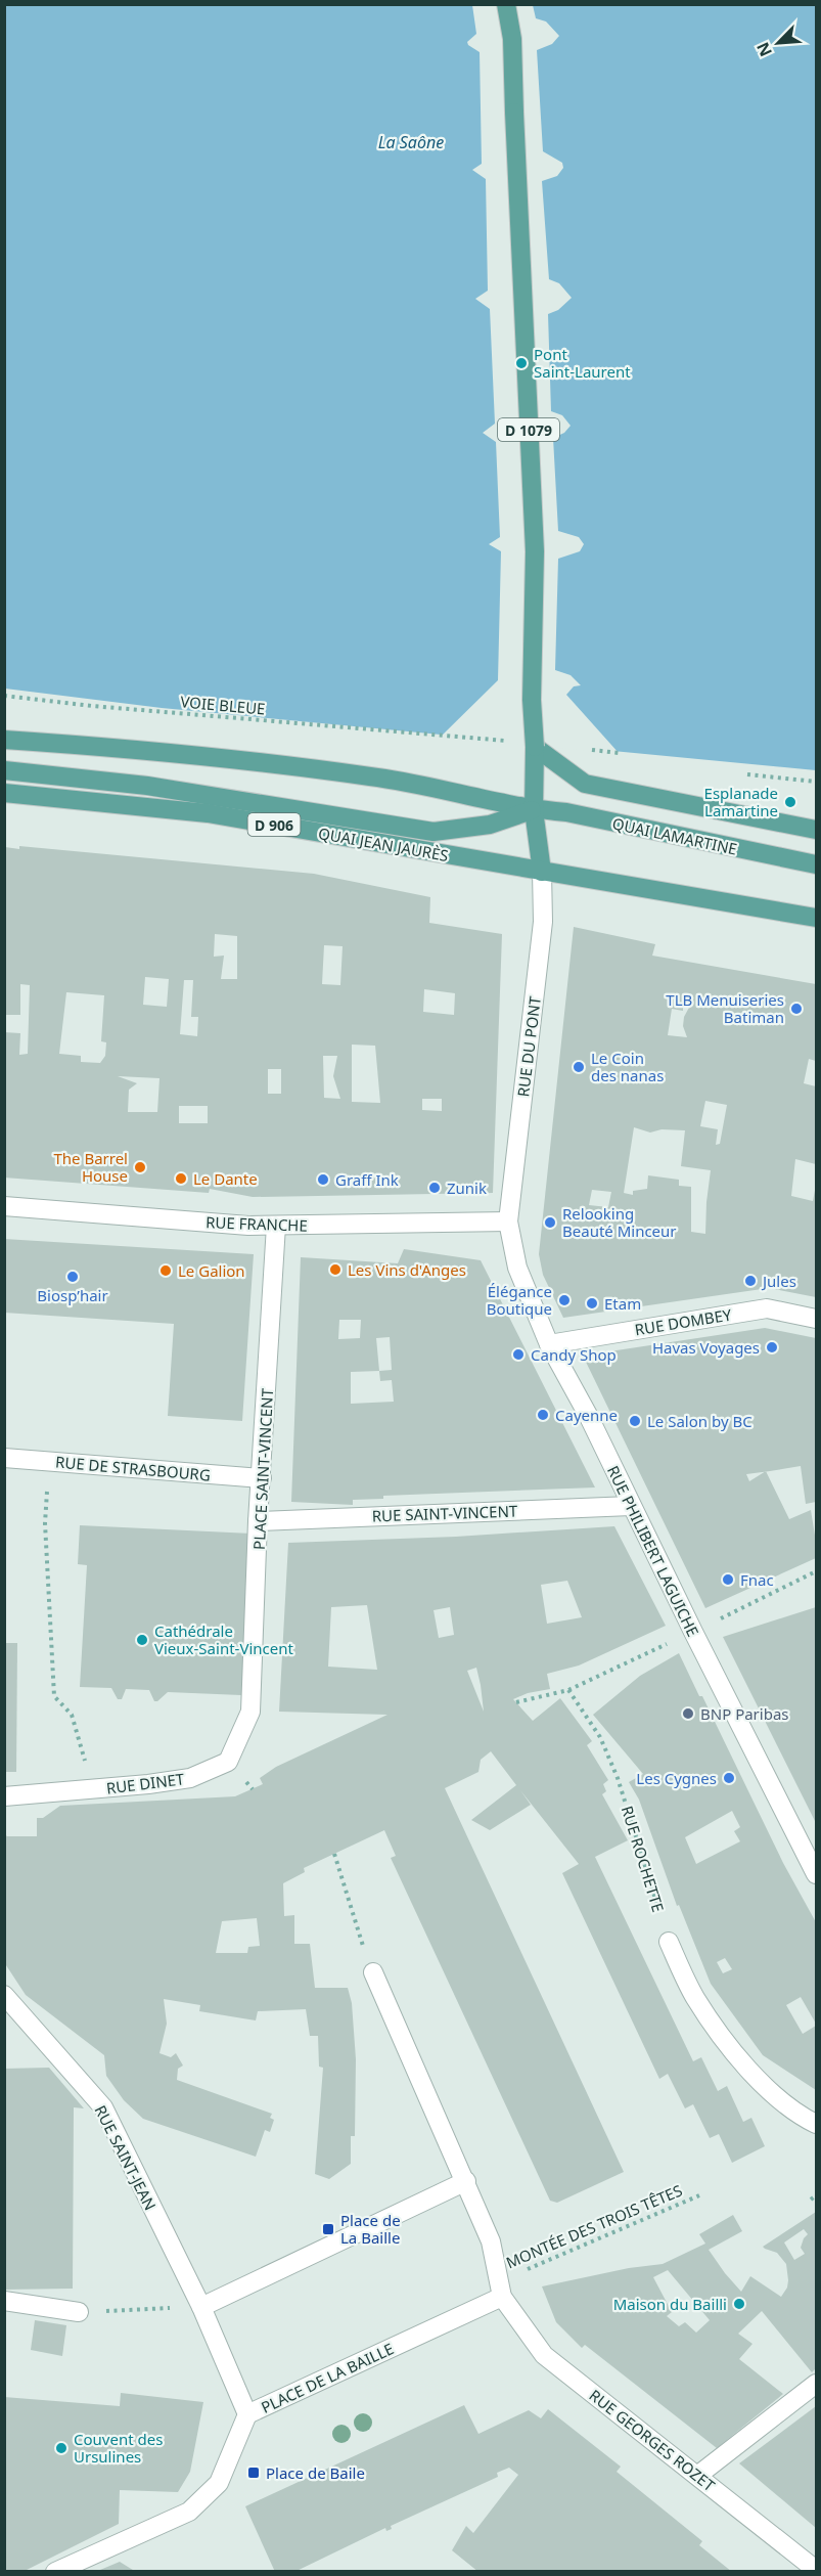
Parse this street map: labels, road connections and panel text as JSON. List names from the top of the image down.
{
  "streets": {
    "main road": [
      "D 1079",
      "D 906",
      "QUAI LAMARTINE",
      "QUAI JEAN JAURÈS"
    ],
    "street": [
      "RUE DU PONT",
      "RUE FRANCHE",
      "RUE DOMBEY",
      "RUE DE STRASBOURG",
      "PLACE SAINT-VINCENT",
      "RUE SAINT-VINCENT",
      "RUE PHILIBERT LAGUICHE",
      "RUE DINET",
      "RUE SAINT-JEAN",
      "PLACE DE LA BAILLE",
      "RUE GEORGES ROZET"
    ],
    "path": ["VOIE BLEUE", "RUE ROCHETTE", "MONTÉE DES TROIS TÊTES"]
  },
  "crossings": [
    ["D 1079", "D 906"],
    ["D 1079", "QUAI LAMARTINE"],
    ["D 1079", "QUAI JEAN JAURÈS"],
    ["D 1079", "RUE DU PONT"],
    ["D 906", "QUAI LAMARTINE"],
    ["D 906", "QUAI JEAN JAURÈS"],
    ["D 906", "RUE DU PONT"],
    ["QUAI JEAN JAURÈS", "RUE DU PONT"],
    ["RUE DU PONT", "RUE FRANCHE"],
    ["RUE DU PONT", "RUE PHILIBERT LAGUICHE"],
    ["RUE FRANCHE", "PLACE SAINT-VINCENT"],
    ["RUE FRANCHE", "RUE PHILIBERT LAGUICHE"],
    ["RUE DOMBEY", "RUE PHILIBERT LAGUICHE"],
    ["RUE DE STRASBOURG", "PLACE SAINT-VINCENT"],
    ["PLACE SAINT-VINCENT", "RUE SAINT-VINCENT"],
    ["PLACE SAINT-VINCENT", "RUE DINET"],
    ["RUE SAINT-VINCENT", "RUE PHILIBERT LAGUICHE"],
    ["RUE SAINT-JEAN", "PLACE DE LA BAILLE"],
    ["MONTÉE DES TROIS TÊTES", "PLACE DE LA BAILLE"],
    ["MONTÉE DES TROIS TÊTES", "RUE GEORGES ROZET"],
    ["PLACE DE LA BAILLE", "RUE GEORGES ROZET"]
  ],
  "water": ["La Saône"],
  "places": {
    "other": [
      "Pont Saint-Laurent",
      "Esplanade Lamartine",
      "TLB Menuiseries Batiman",
      "Le Coin des nanas",
      "The Barrel House",
      "Le Dante",
      "Graff Ink",
      "Zunik",
      "Relooking Beauté Minceur",
      "Les Vins d'Anges",
      "Le Galion",
      "Biosp’hair",
      "Jules",
      "Élégance Boutique",
      "Etam",
      "Havas Voyages",
      "Candy Shop",
      "Cayenne",
      "Le Salon by BC",
      "Fnac",
      "Cathédrale Vieux-Saint-Vincent",
      "BNP Paribas",
      "Les Cygnes",
      "Maison du Bailli",
      "Couvent des Ursulines"
    ],
    "transit": ["Place de La Baille", "Place de Baile"]
  },
  "north": "bottom left"
}
